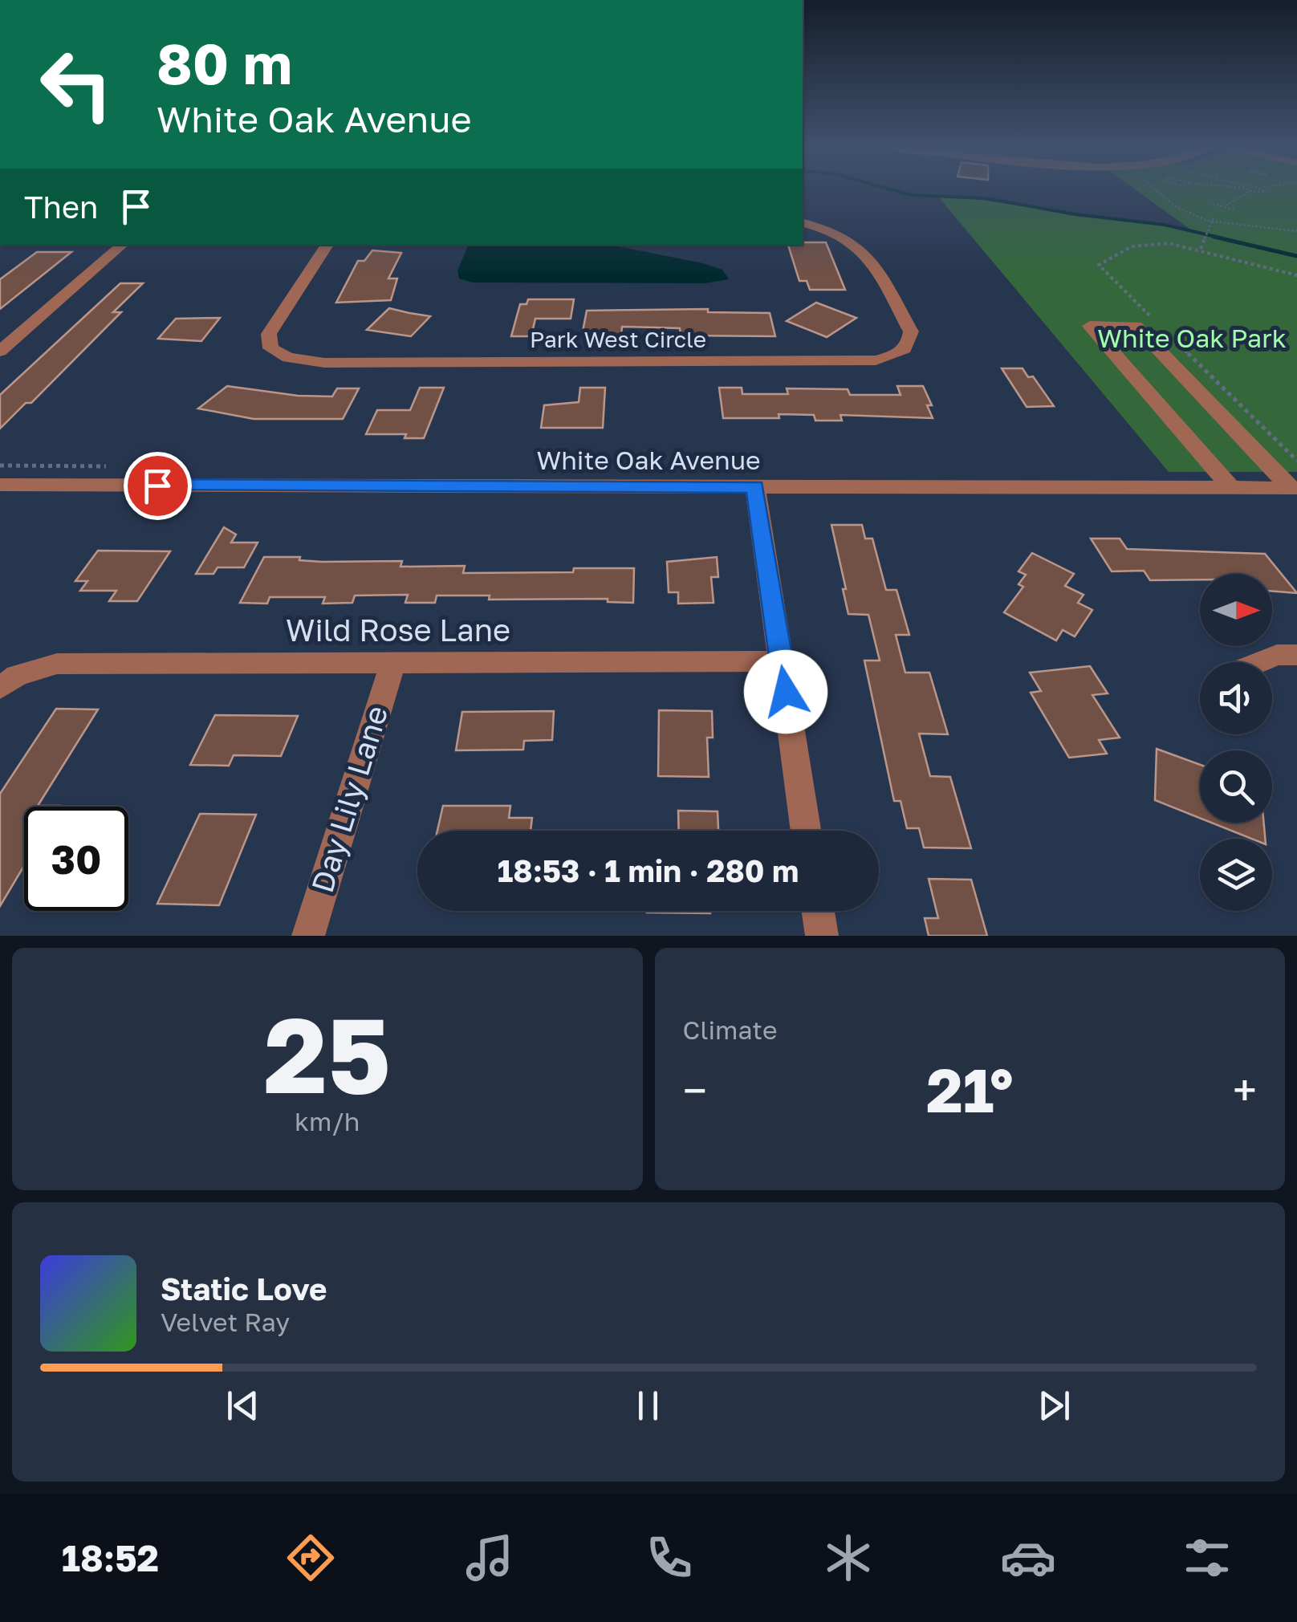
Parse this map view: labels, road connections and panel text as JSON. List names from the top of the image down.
{
  "streets": {
    "street": [
      "Park West Circle",
      "White Oak Avenue",
      "Wild Rose Lane",
      "Day Lily Lane"
    ]
  },
  "crossings": [
    ["Wild Rose Lane", "Day Lily Lane"]
  ],
  "parks": ["White Oak Park"],
  "north": "right",
  "page": {
    "turn": ["80 m", "White Oak Avenue"],
    "then": "Then",
    "limit": "30",
    "trip": "18:53 · 1 min · 280 m",
    "tile": [
      ["25", "km/h"],
      "Climate"
    ],
    "heat": ["−", "21°", "+"],
    "song": ["Static Love", "Velvet Ray"],
    "tabs": "18:52"
  }
}
